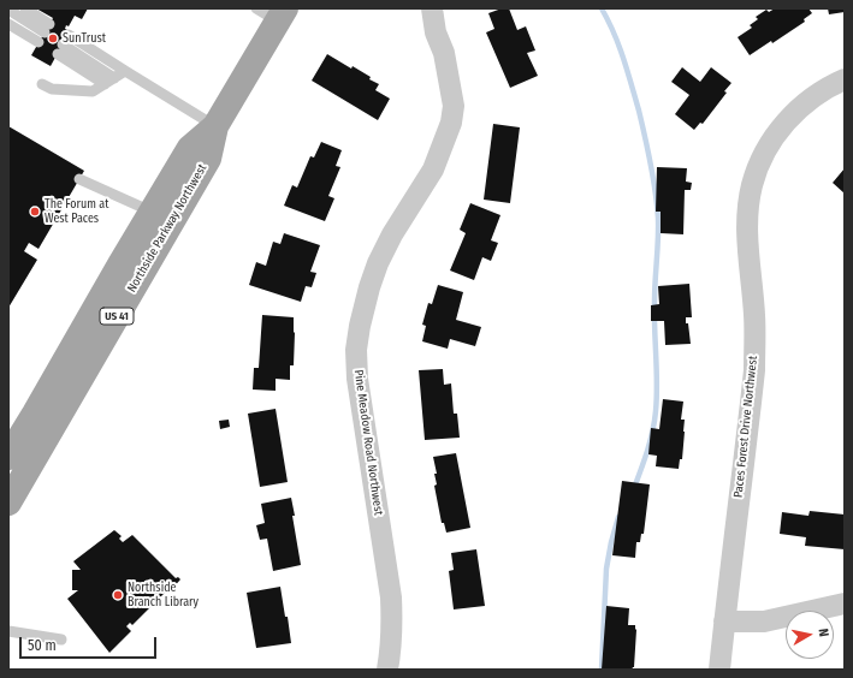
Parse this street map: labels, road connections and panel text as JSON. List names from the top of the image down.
{
  "streets": {
    "main road": ["Northside Parkway Northwest", "US 41"],
    "street": ["Paces Forest Drive Northwest", "Pine Meadow Road Northwest"]
  },
  "places": ["SunTrust", "The Forum at West Paces", "Northside Branch Library"],
  "scale_bar": "50 m",
  "north": "right"
}
